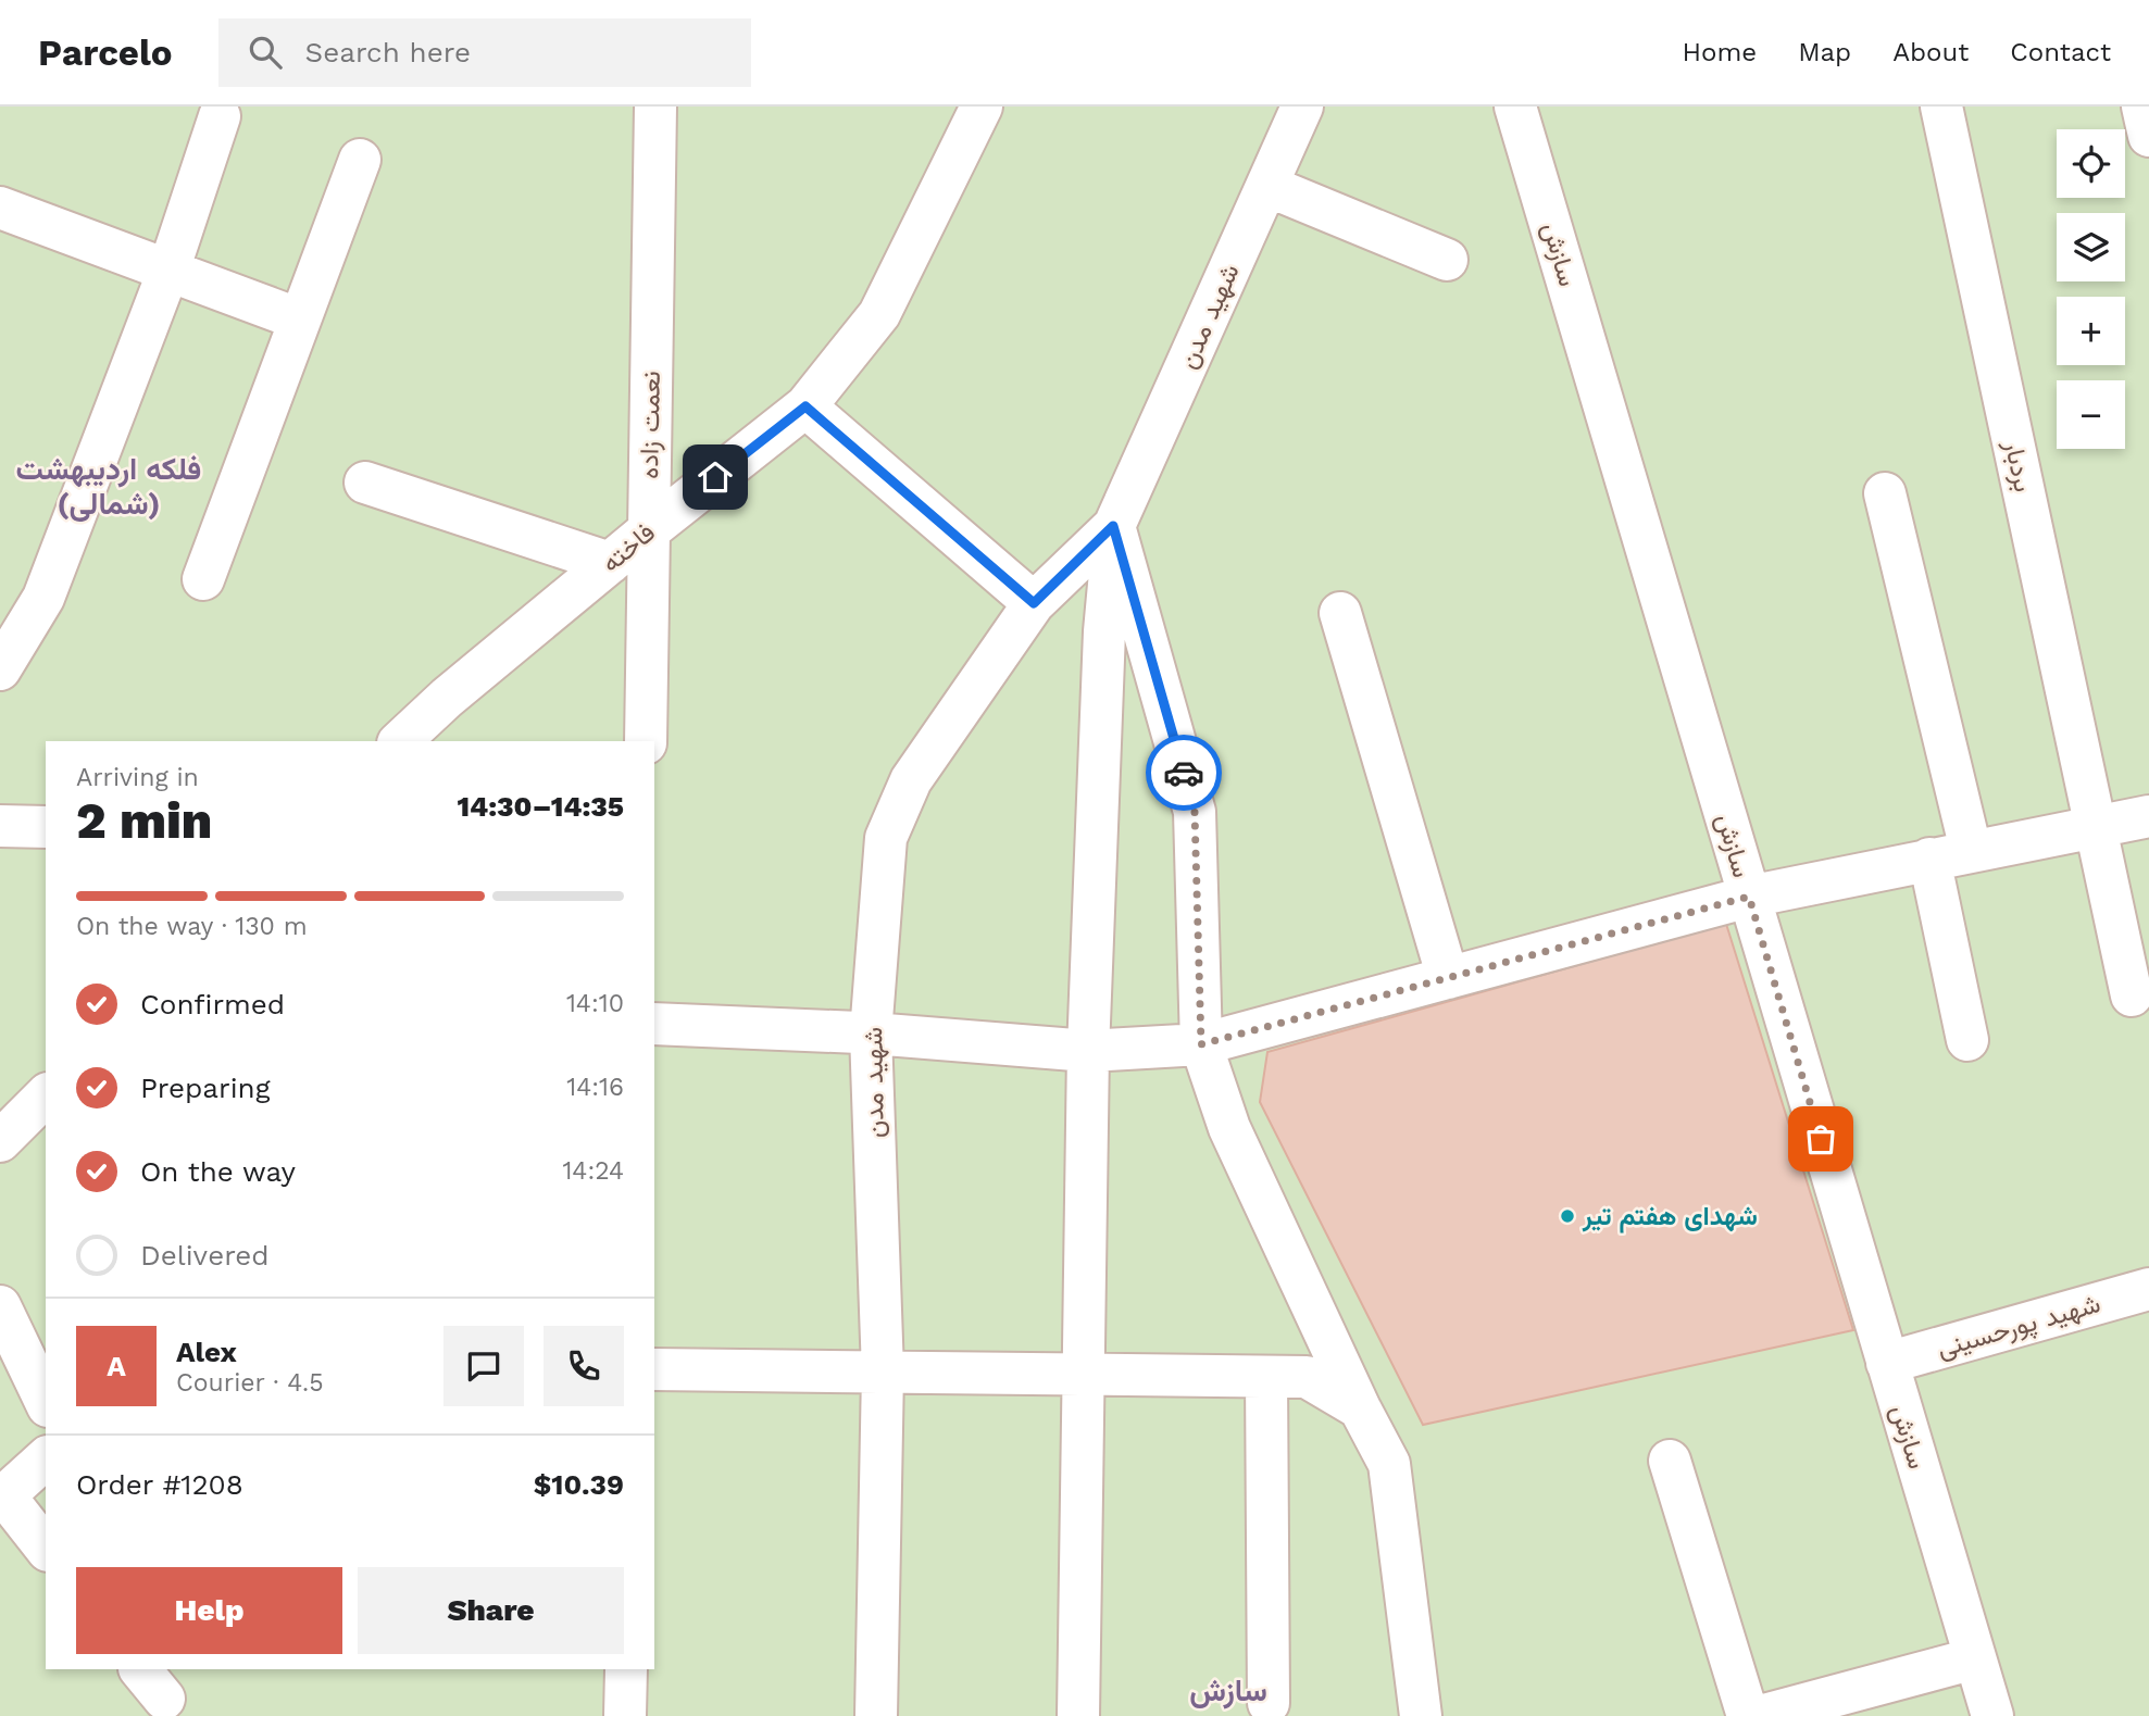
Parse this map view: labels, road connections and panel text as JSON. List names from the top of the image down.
{
  "streets": {
    "street": [
      "سازش",
      "شهید مدن",
      "نعمت زاده",
      "بردبار",
      "فاخته",
      "شهید پورحسینی"
    ]
  },
  "crossings": [
    ["سازش", "شهید پورحسینی"],
    ["نعمت زاده", "فاخته"]
  ],
  "districts": ["فلکه اردیبهشت (شمالی)", "سازش"],
  "places": ["شهدای هفتم تیر"],
  "page": {
    "header": "Parcelo",
    "search": "Search here",
    "nav": [
      "Home",
      "Map",
      "About",
      "Contact"
    ],
    "map_buttons": ["+", "−"],
    "heading": ["2 min", "Arriving in", "14:30–14:35"],
    "panel": [
      "Alex",
      "Courier · 4.5",
      "Order #1208",
      "$10.39"
    ],
    "bar": "On the way · 130 m",
    "list": [
      ["Confirmed", "14:10"],
      ["Preparing", "14:16"],
      ["On the way", "14:24"],
      "Delivered"
    ],
    "round": "A",
    "buttons": ["Help", "Share"]
  }
}
